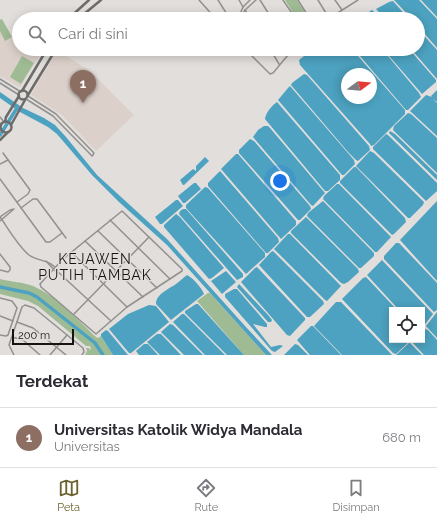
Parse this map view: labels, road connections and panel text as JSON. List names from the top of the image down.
{
  "districts": ["KEJAWEN PUTIH TAMBAK"],
  "scale_bar": "200 m",
  "north": "right",
  "page": {
    "search": "Cari di sini",
    "pins": "1",
    "scale": "200 m",
    "heading": "Terdekat",
    "list": [
      {
        "mark": "1",
        "name": "Universitas Katolik Widya Mandala",
        "note": "Universitas",
        "value": "680 m"
      }
    ],
    "nav": ["Peta", "Rute", "Disimpan"]
  }
}
